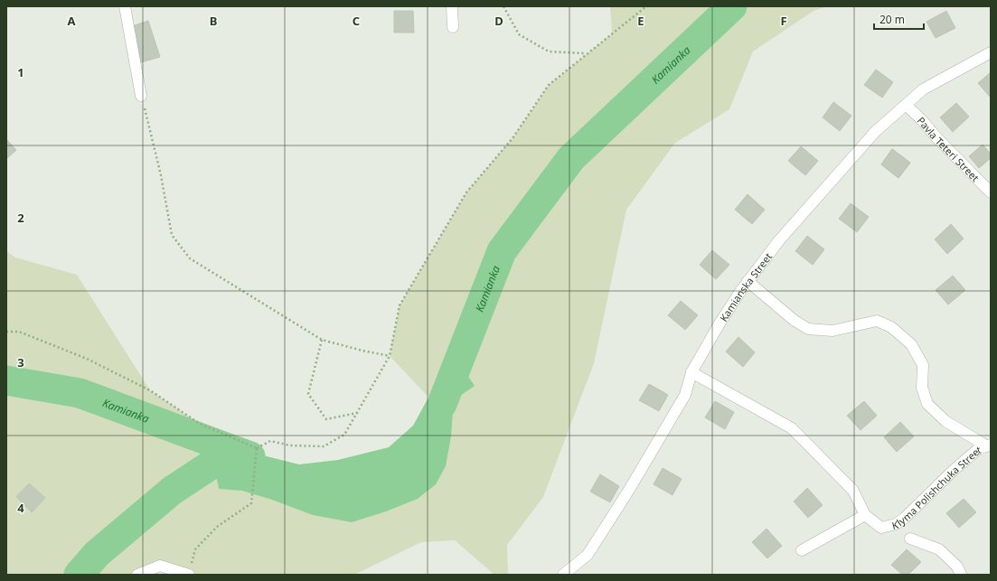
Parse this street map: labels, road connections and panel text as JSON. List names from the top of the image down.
{
  "streets": {
    "street": ["Pavla Teteri Street", "Kamianska Street", "Klyma Polishchuka Street"]
  },
  "crossings": [
    ["Pavla Teteri Street", "Kamianska Street"]
  ],
  "water": ["Kamianka"],
  "scale_bar": "20 m",
  "grid": {
    "columns": [
      "A",
      "B",
      "C",
      "D",
      "E",
      "F"
    ],
    "rows": [
      "1",
      "2",
      "3",
      "4"
    ]
  }
}
